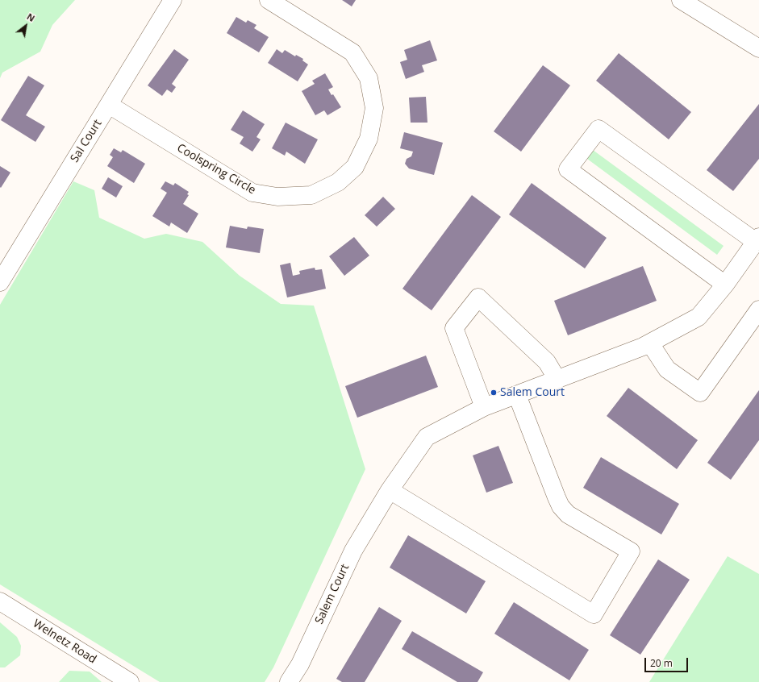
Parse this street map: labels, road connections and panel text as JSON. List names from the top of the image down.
{
  "streets": {
    "street": [
      "Sal Court",
      "Coolspring Circle",
      "Salem Court",
      "Welnetz Road"
    ]
  },
  "crossings": [
    ["Sal Court", "Coolspring Circle"]
  ],
  "places": ["Salem Court"],
  "scale_bar": "20 m",
  "north": "top right"
}
